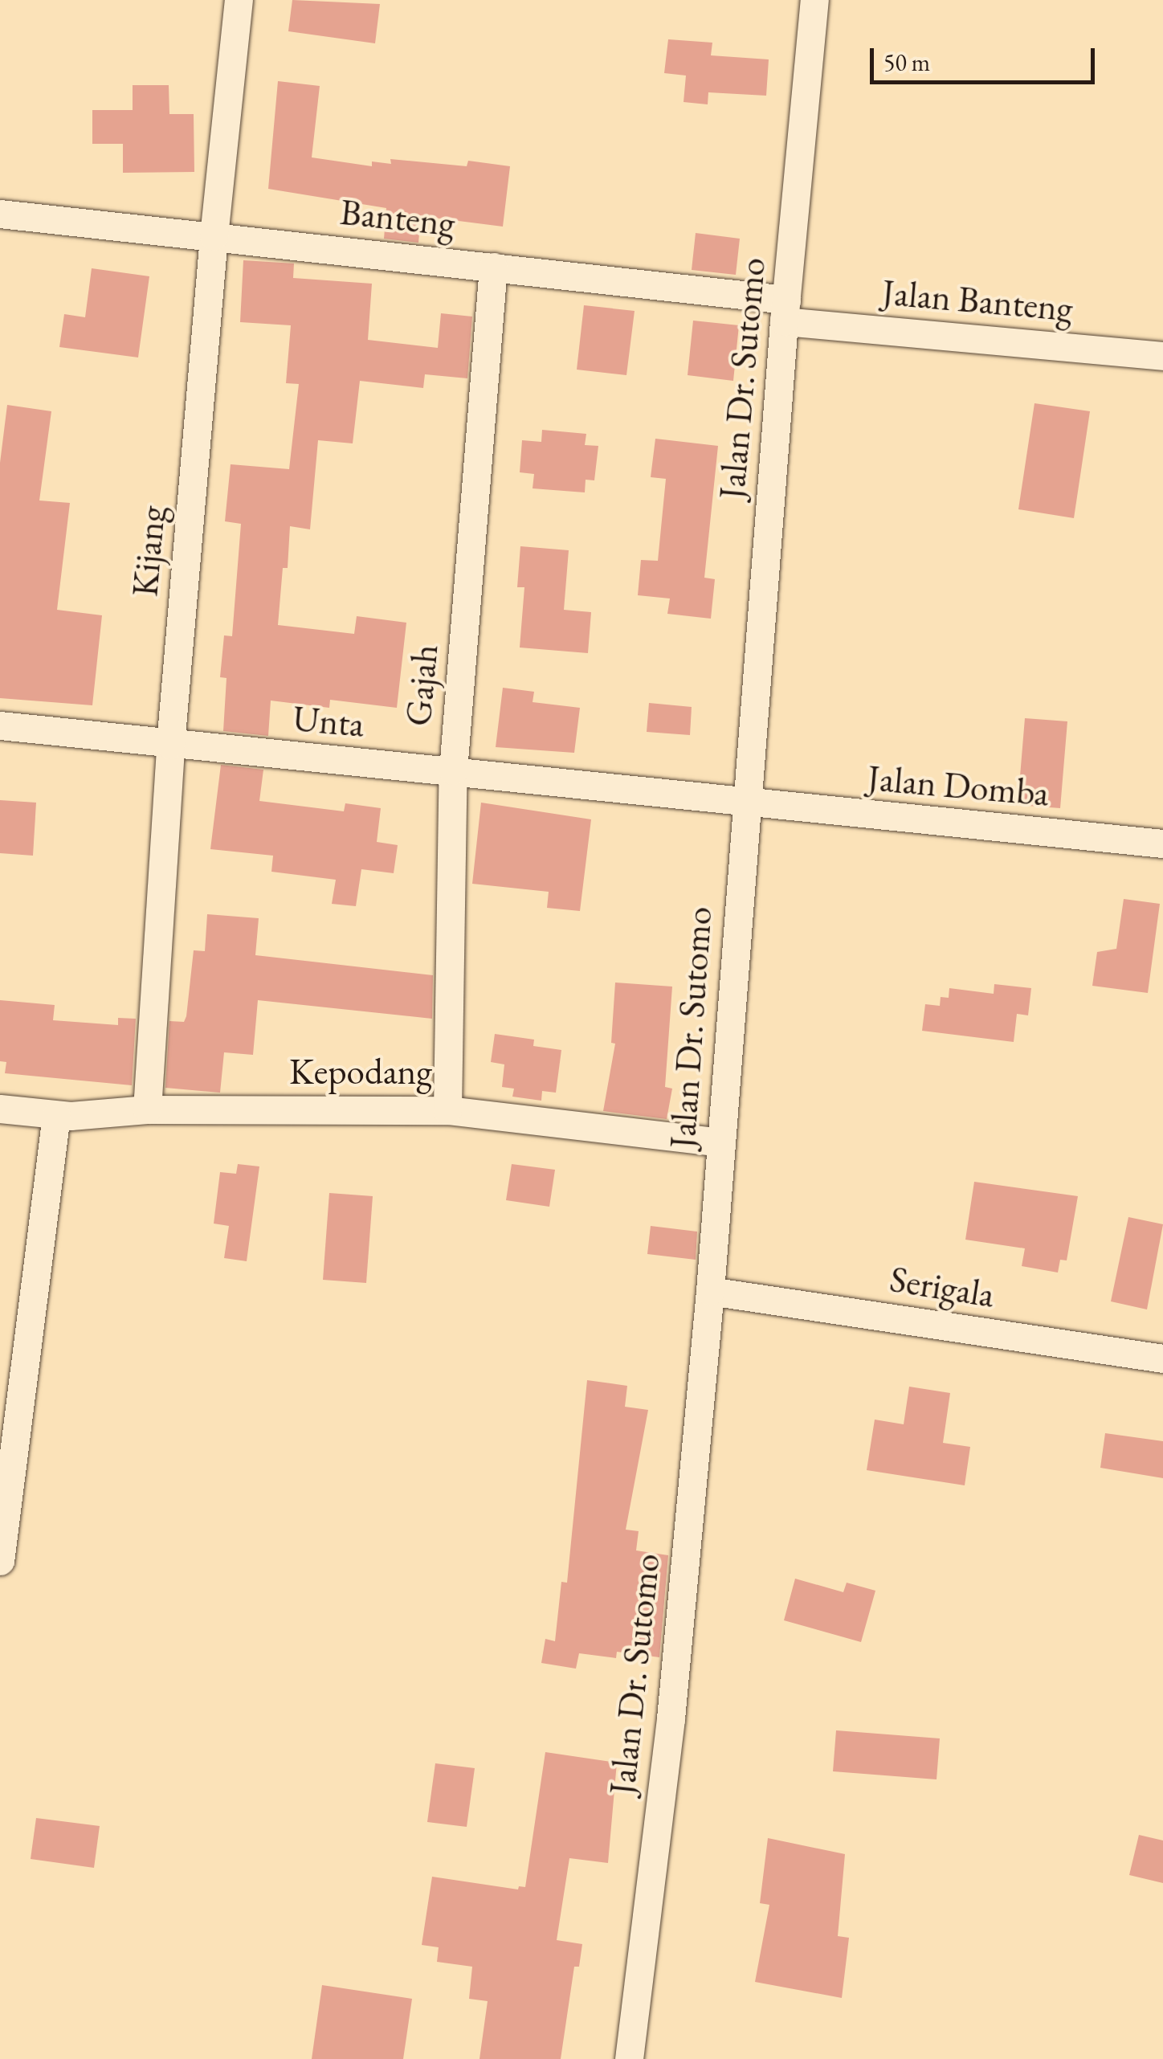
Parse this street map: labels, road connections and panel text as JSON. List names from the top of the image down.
{
  "streets": {
    "street": [
      "Banteng",
      "Jalan Banteng",
      "Jalan Dr. Sutomo",
      "Kijang",
      "Gajah",
      "Unta",
      "Jalan Domba",
      "Kepodang",
      "Serigala"
    ]
  },
  "crossings": [
    ["Banteng", "Jalan Banteng"],
    ["Banteng", "Jalan Dr. Sutomo"],
    ["Banteng", "Kijang"],
    ["Banteng", "Gajah"],
    ["Jalan Banteng", "Jalan Dr. Sutomo"],
    ["Jalan Dr. Sutomo", "Unta"],
    ["Jalan Dr. Sutomo", "Jalan Domba"],
    ["Jalan Dr. Sutomo", "Kepodang"],
    ["Jalan Dr. Sutomo", "Serigala"],
    ["Kijang", "Unta"],
    ["Kijang", "Kepodang"],
    ["Gajah", "Unta"],
    ["Gajah", "Kepodang"],
    ["Unta", "Jalan Domba"]
  ],
  "scale_bar": "50 m"
}
